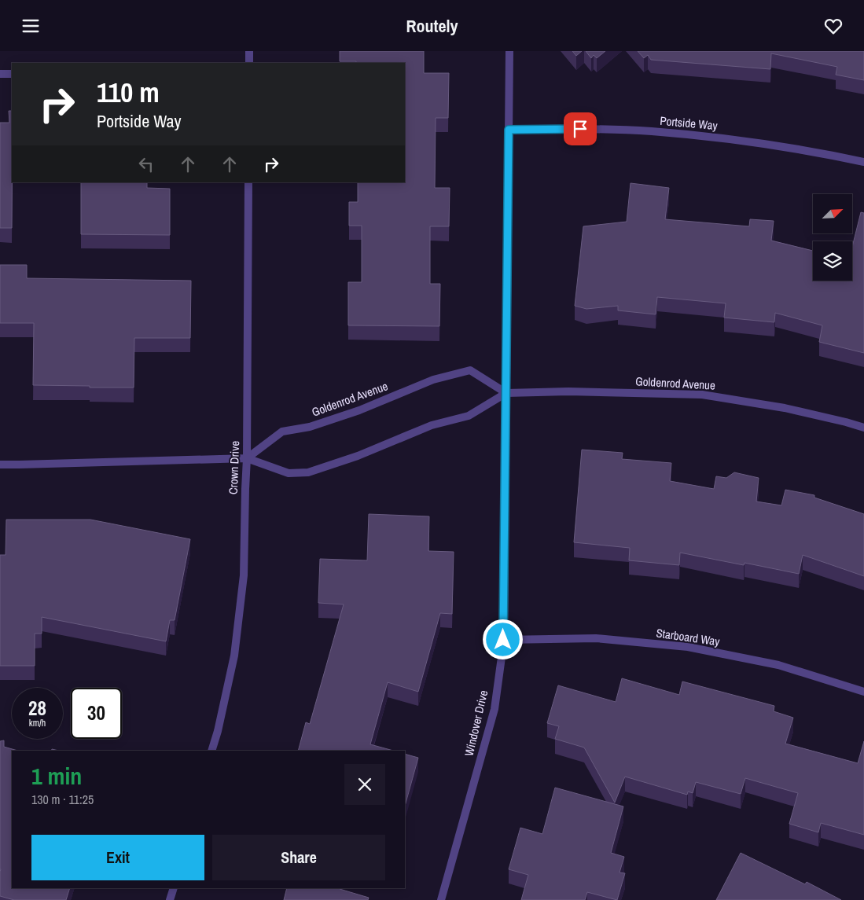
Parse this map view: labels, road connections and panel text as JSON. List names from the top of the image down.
{
  "streets": {
    "street": [
      "Portside Way",
      "Goldenrod Avenue",
      "Crown Drive",
      "Starboard Way",
      "Windover Drive"
    ]
  },
  "crossings": [
    ["Portside Way", "Windover Drive"],
    ["Goldenrod Avenue", "Crown Drive"],
    ["Goldenrod Avenue", "Windover Drive"],
    ["Starboard Way", "Windover Drive"]
  ],
  "north": "top right",
  "page": {
    "header": "Routely",
    "turn": ["110 m", "Portside Way"],
    "speed": "28 km/h",
    "limit": "30",
    "heading": ["1 min", "130 m · 11:25"],
    "buttons": ["Exit", "Share"]
  }
}
